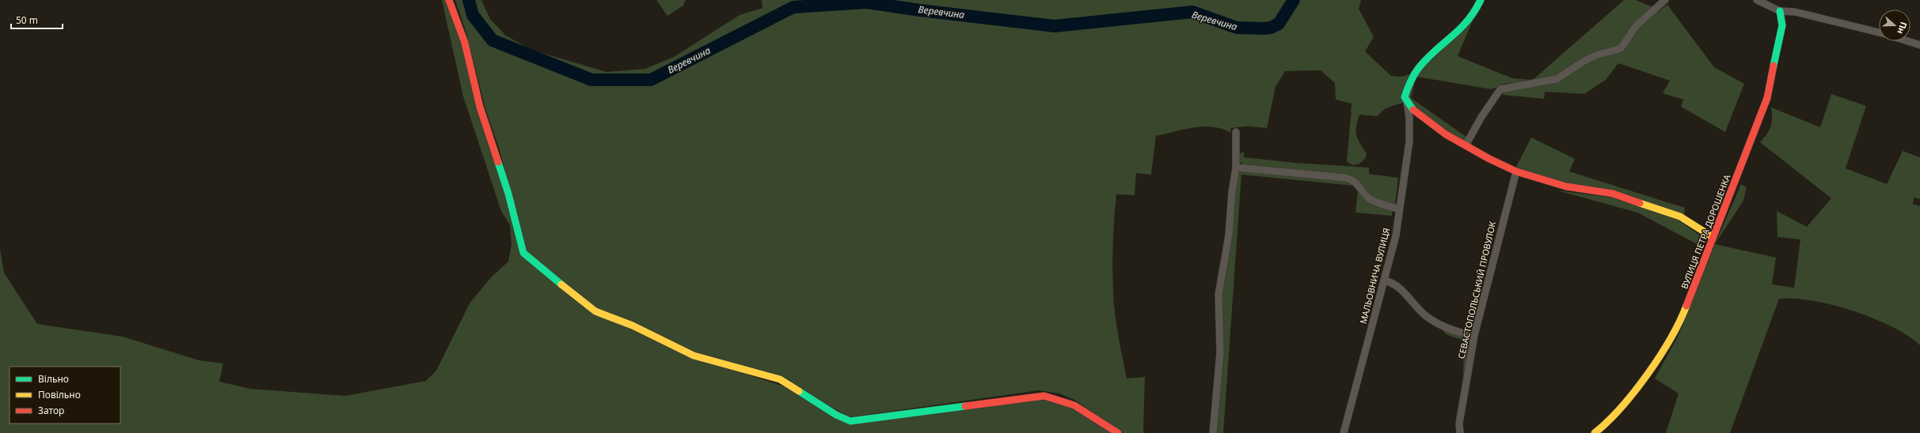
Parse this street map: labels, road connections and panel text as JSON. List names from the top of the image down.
{
  "streets": {
    "street": ["ВУЛИЦЯ ПЕТРА ДОРОШЕНКА", "МАЛЬОВНИЧА ВУЛИЦЯ", "СЕВАСТОПОЛЬСЬКИЙ ПРОВУЛОК"]
  },
  "water": ["Веревчина"],
  "legend": ["Вільно", "Повільно", "Затор"],
  "scale_bar": "50 m",
  "north": "right"
}
